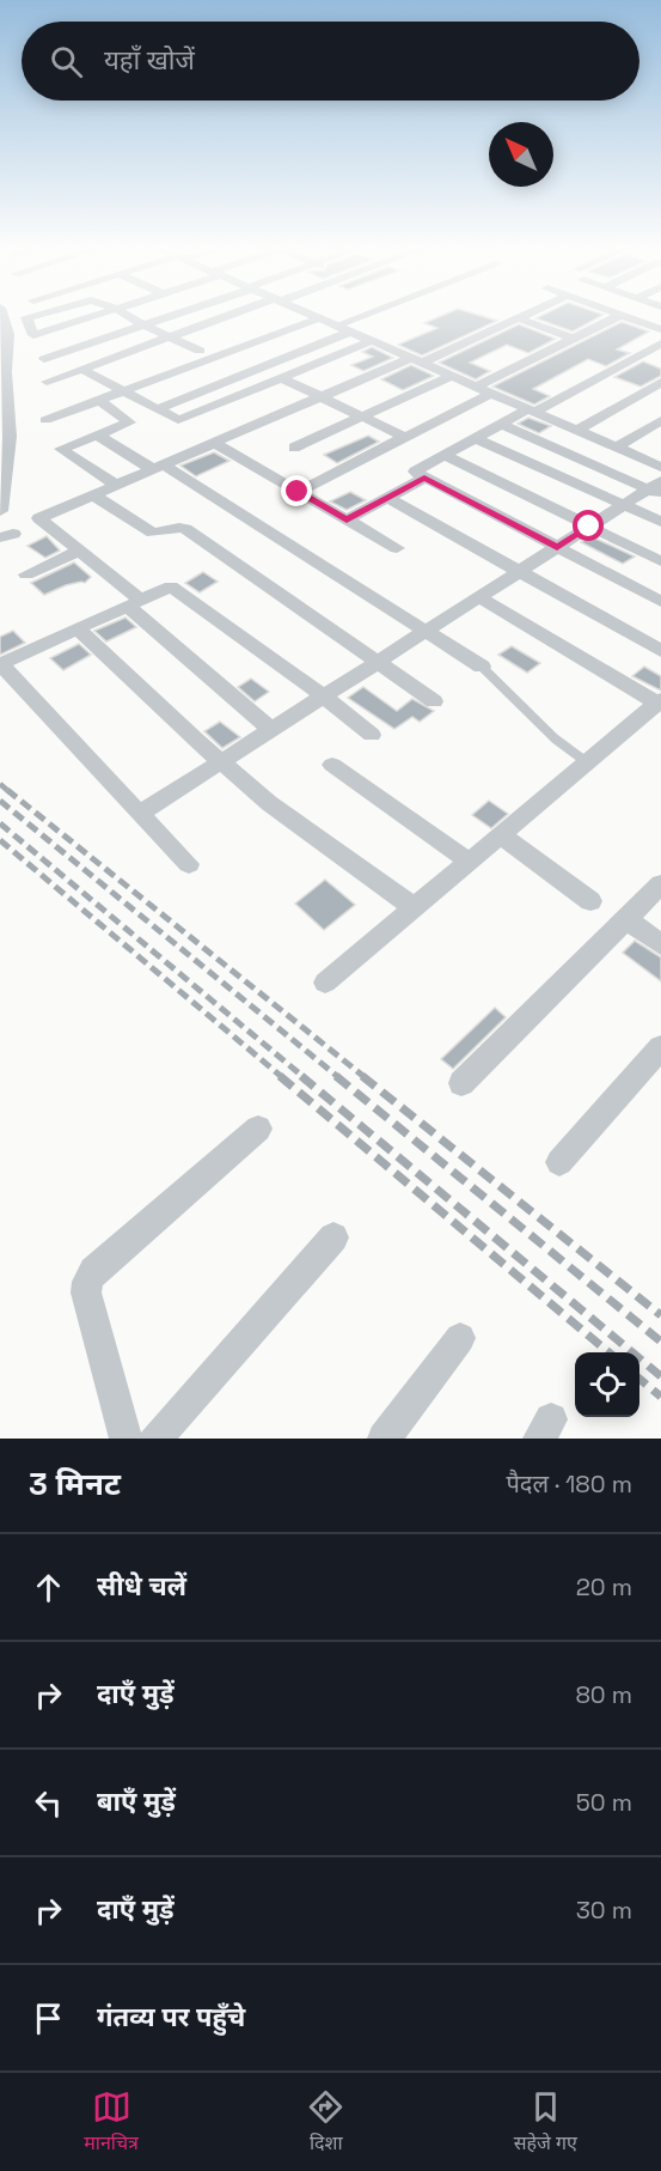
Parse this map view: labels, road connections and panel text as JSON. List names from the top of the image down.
{
  "north": "top left",
  "page": {
    "search": "यहाँ खोजें",
    "heading": ["3 मिनट", "पैदल · 180 m"],
    "list": [
      ["सीधे चलें", "20 m"],
      ["दाएँ मुड़ें", "80 m"],
      ["बाएँ मुड़ें", "50 m"],
      ["दाएँ मुड़ें", "30 m"],
      "गंतव्य पर पहुँचे"
    ],
    "nav": ["मानचित्र", "दिशा", "सहेजे गए"]
  }
}
